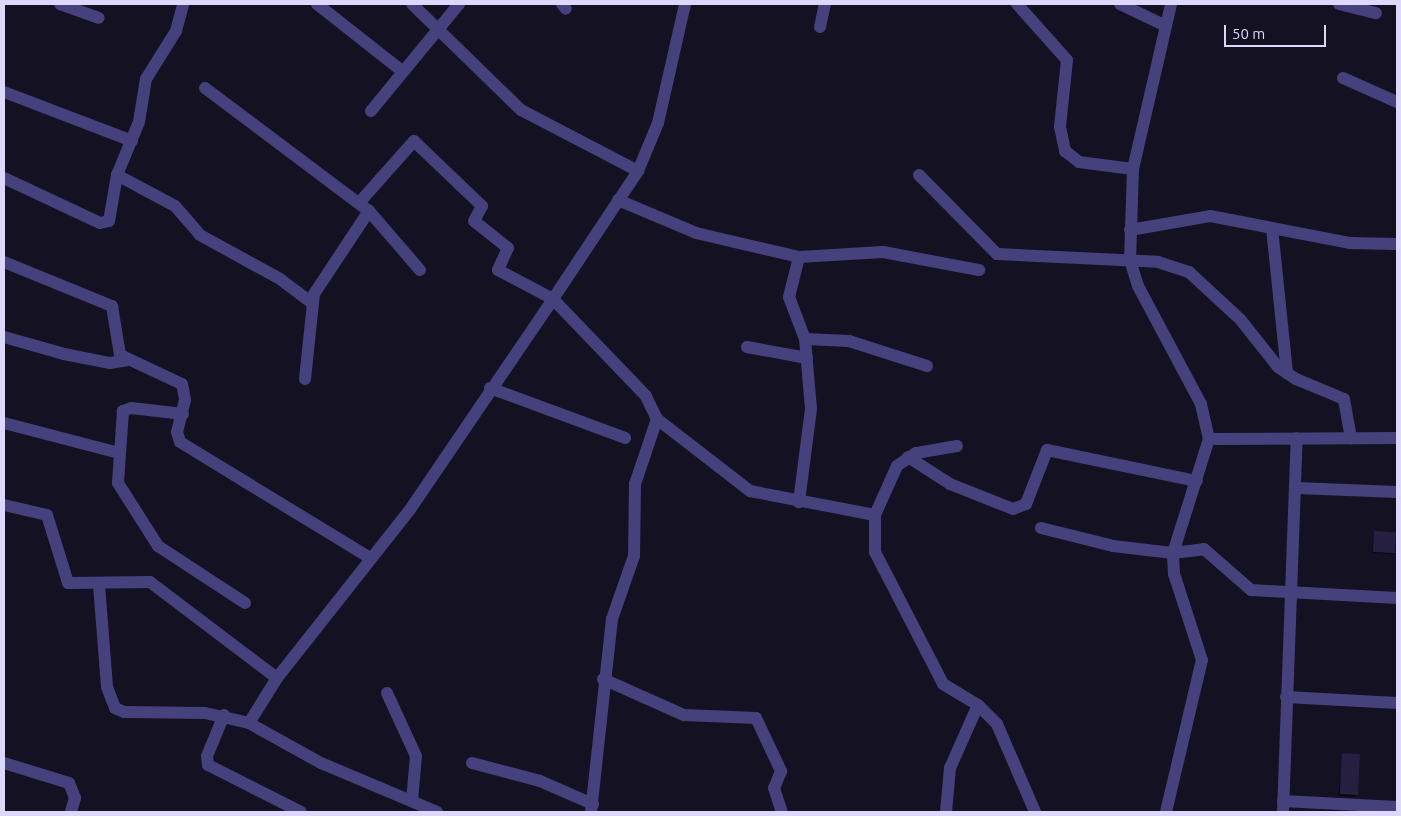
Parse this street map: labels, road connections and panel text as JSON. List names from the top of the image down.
{
  "scale_bar": "50 m"
}
